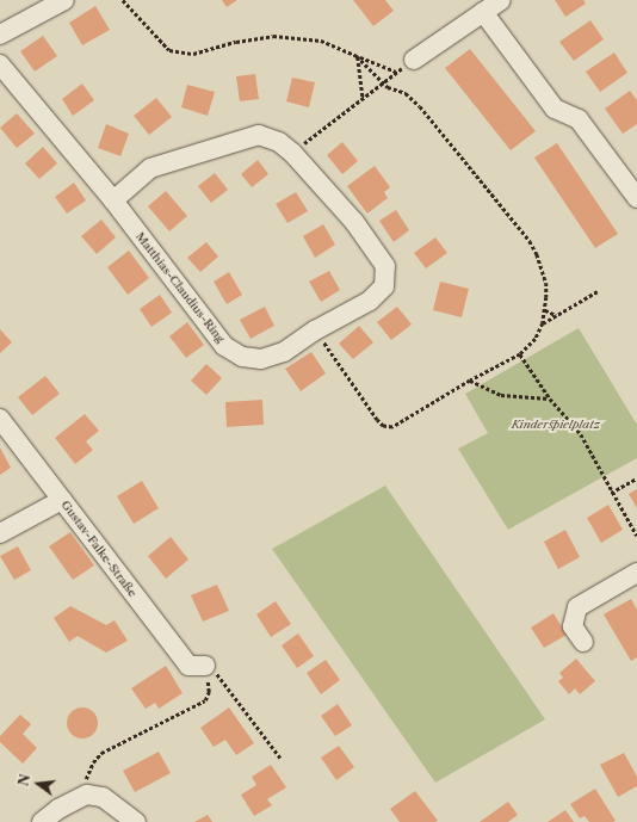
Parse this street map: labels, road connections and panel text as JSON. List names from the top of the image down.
{
  "streets": {
    "street": ["Matthias-Claudius-Ring", "Gustav-Falke-Straße"]
  },
  "parks": ["Kinderspielplatz"],
  "north": "left"
}
